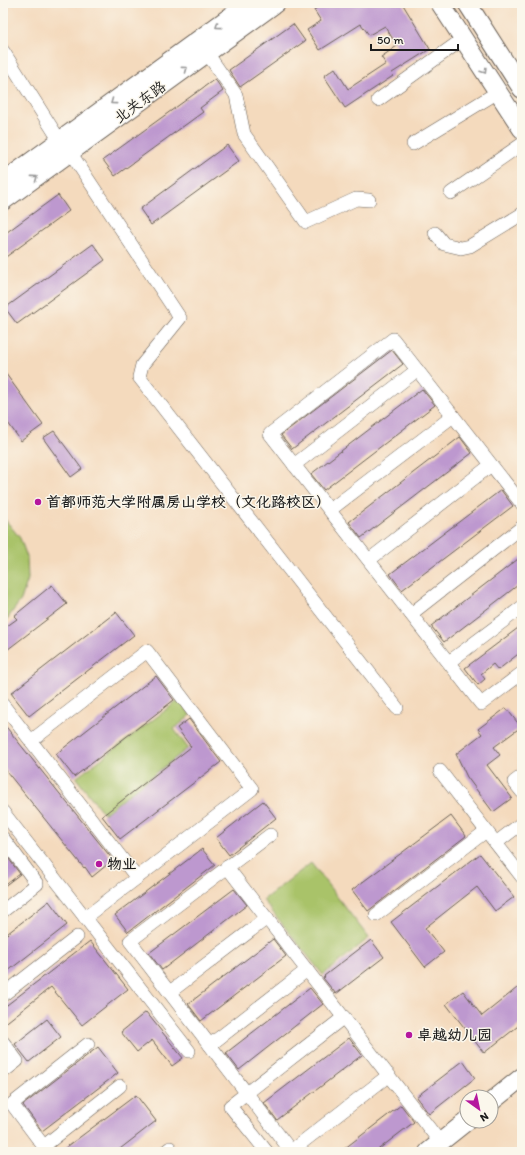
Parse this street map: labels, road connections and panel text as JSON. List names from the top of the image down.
{
  "streets": {
    "main road": ["北关东路"]
  },
  "places": ["首都师范大学附属房山学校（文化路校区）", "物业", "卓越幼儿园"],
  "scale_bar": "50 m",
  "north": "bottom right"
}
